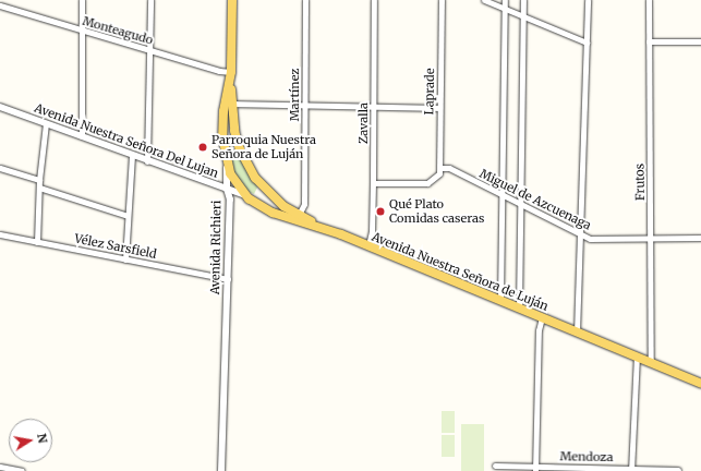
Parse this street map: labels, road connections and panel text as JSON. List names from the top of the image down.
{
  "streets": {
    "main road": ["Avenida Richieri", "Avenida Nuestra Señora de Luján"],
    "street": [
      "Monteagudo",
      "Laprade",
      "Martínez",
      "Zavalla",
      "Avenida Nuestra Señora Del Lujan",
      "Frutos",
      "Miguel de Azcuenaga",
      "Vélez Sarsfield",
      "Mendoza"
    ]
  },
  "crossings": [
    ["Monteagudo", "Avenida Richieri"],
    ["Laprade", "Miguel de Azcuenaga"],
    ["Zavalla", "Avenida Nuestra Señora de Luján"],
    ["Avenida Nuestra Señora Del Lujan", "Avenida Richieri"],
    ["Avenida Nuestra Señora Del Lujan", "Avenida Nuestra Señora de Luján"],
    ["Frutos", "Miguel de Azcuenaga"],
    ["Frutos", "Avenida Nuestra Señora de Luján"],
    ["Vélez Sarsfield", "Avenida Richieri"]
  ],
  "places": ["Parroquia Nuestra Señora de Luján", "Qué Plato Comidas caseras"],
  "north": "right"
}
